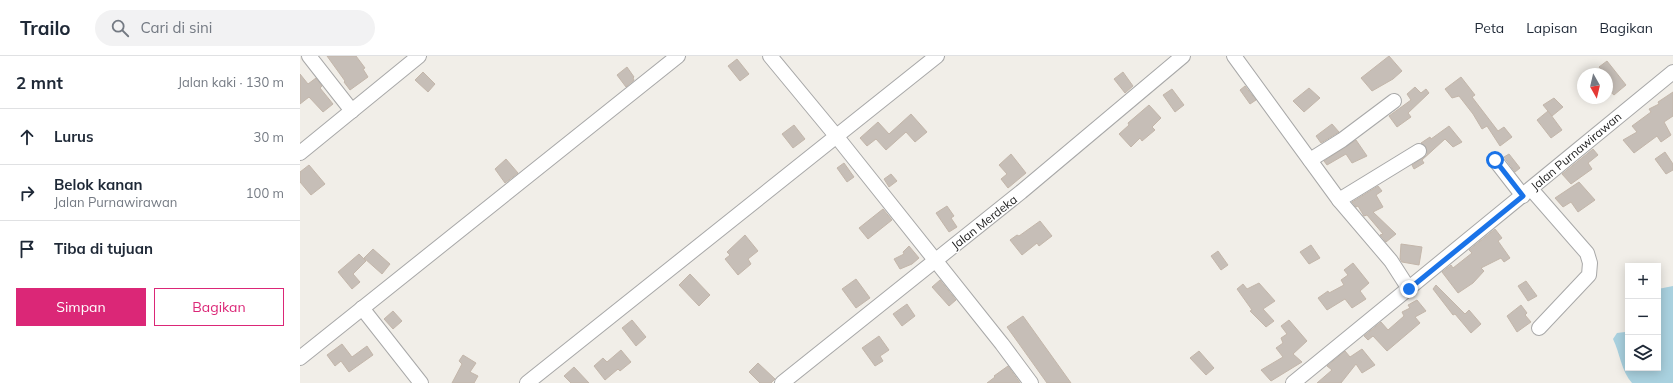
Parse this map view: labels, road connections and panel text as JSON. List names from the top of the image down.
{
  "streets": {
    "street": ["Jalan Purnawirawan", "Jalan Merdeka"]
  },
  "north": "bottom",
  "page": {
    "header": "Trailo",
    "search": "Cari di sini",
    "nav": ["Peta", "Lapisan", "Bagikan"],
    "heading": ["2 mnt", "Jalan kaki · 130 m"],
    "list": [
      ["Lurus", "30 m"],
      ["Belok kanan", "Jalan Purnawirawan", "100 m"],
      "Tiba di tujuan"
    ],
    "map_buttons": ["+", "−"],
    "buttons": ["Simpan", "Bagikan"]
  }
}
